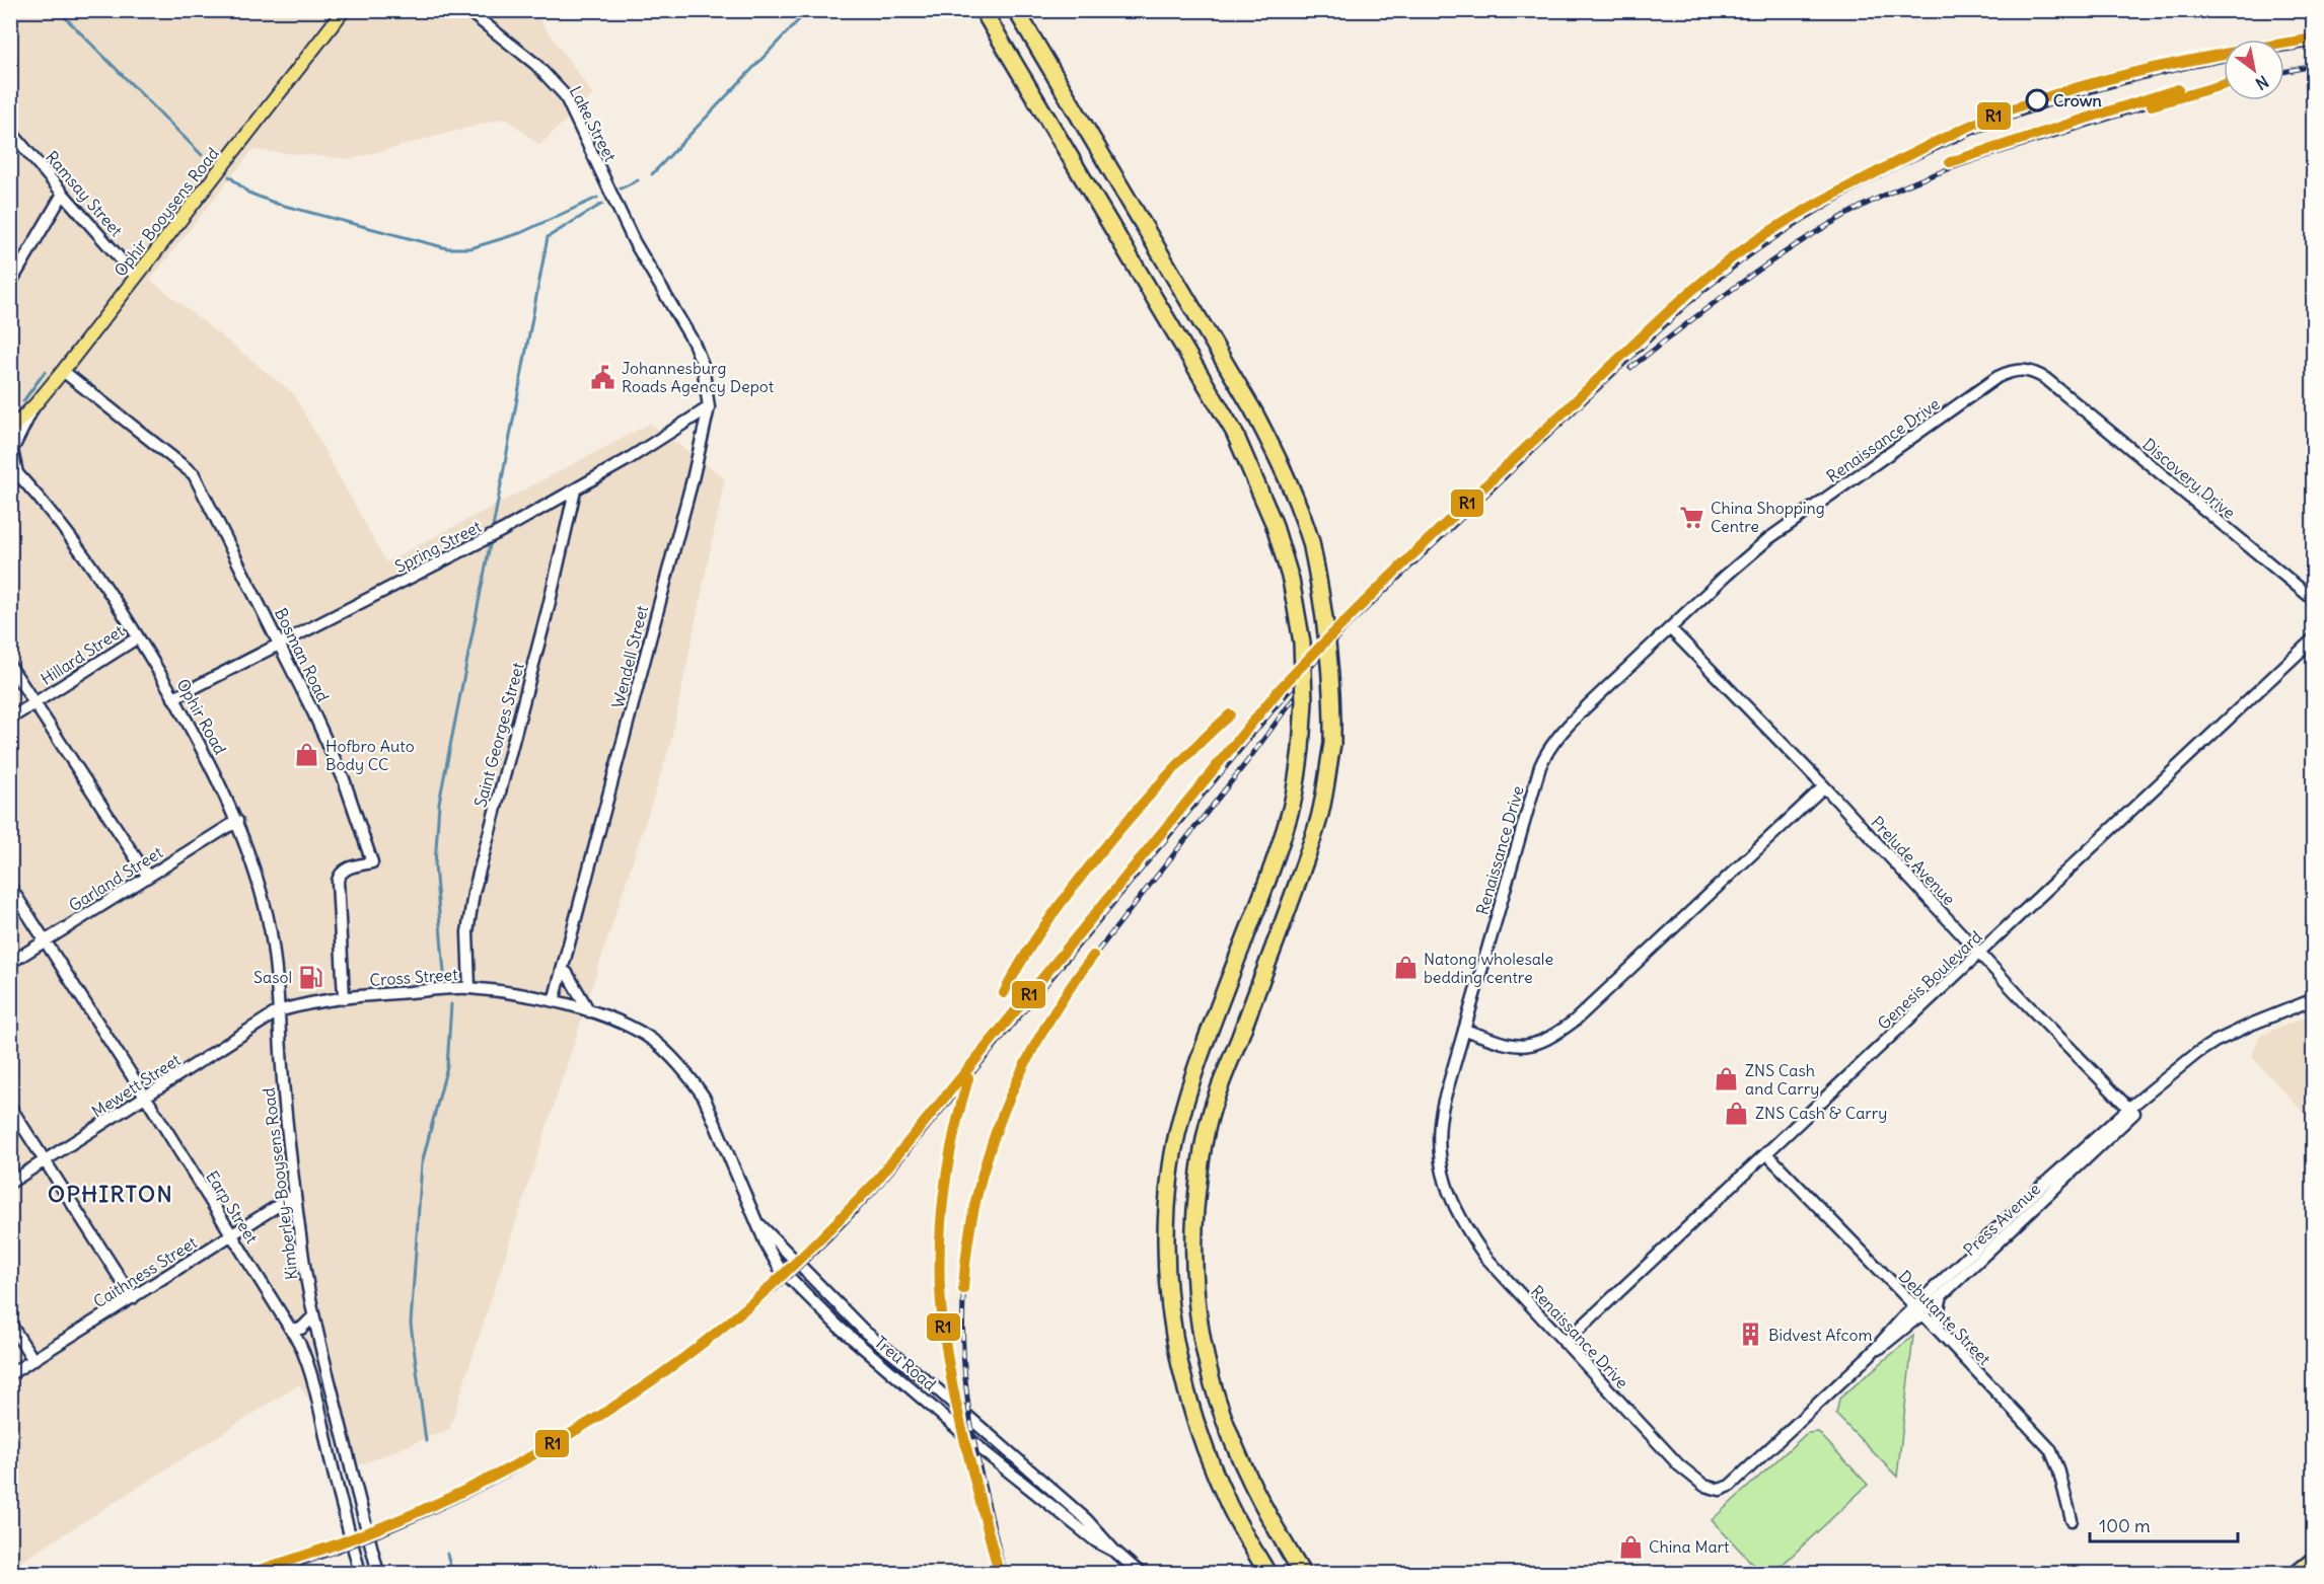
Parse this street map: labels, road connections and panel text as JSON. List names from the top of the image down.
{
  "streets": {
    "main road": ["Ophir Booysens Road"],
    "street": [
      "Lake Street",
      "Ramsay Street",
      "Renaissance Drive",
      "Discovery Drive",
      "Spring Street",
      "Hillard Street",
      "Bosman Road",
      "Wendell Street",
      "Ophir Road",
      "Saint Georges Street",
      "Prelude Avenue",
      "Garland Street",
      "Cross Street",
      "Genesis Boulevard",
      "Mewett Street",
      "Kimberley-Booysens Road",
      "Earp Street",
      "Press Avenue",
      "Caithness Street",
      "Debutante Street",
      "Treu Road"
    ]
  },
  "crossings": [
    ["Lake Street", "Spring Street"],
    ["Lake Street", "Wendell Street"],
    ["Ramsay Street", "Ophir Booysens Road"],
    ["Ophir Booysens Road", "Bosman Road"],
    ["Renaissance Drive", "Discovery Drive"],
    ["Renaissance Drive", "Prelude Avenue"],
    ["Renaissance Drive", "Genesis Boulevard"],
    ["Renaissance Drive", "Press Avenue"],
    ["Spring Street", "Bosman Road"],
    ["Spring Street", "Wendell Street"],
    ["Spring Street", "Ophir Road"],
    ["Spring Street", "Saint Georges Street"],
    ["Hillard Street", "Ophir Road"],
    ["Bosman Road", "Cross Street"],
    ["Wendell Street", "Cross Street"],
    ["Wendell Street", "Treu Road"],
    ["Ophir Road", "Garland Street"],
    ["Ophir Road", "Cross Street"],
    ["Ophir Road", "Mewett Street"],
    ["Ophir Road", "Kimberley-Booysens Road"],
    ["Saint Georges Street", "Cross Street"],
    ["Prelude Avenue", "Genesis Boulevard"],
    ["Prelude Avenue", "Press Avenue"],
    ["Garland Street", "Earp Street"],
    ["Cross Street", "Mewett Street"],
    ["Cross Street", "Kimberley-Booysens Road"],
    ["Cross Street", "Treu Road"],
    ["Genesis Boulevard", "Debutante Street"],
    ["Mewett Street", "Kimberley-Booysens Road"],
    ["Mewett Street", "Earp Street"],
    ["Kimberley-Booysens Road", "Caithness Street"],
    ["Earp Street", "Caithness Street"],
    ["Press Avenue", "Debutante Street"]
  ],
  "districts": ["OPHIRTON"],
  "places": {
    "other": ["Crown"],
    "public building": ["Johannesburg Roads Agency Depot"],
    "supermarket": ["China Shopping Centre"],
    "shop": [
      "Hofbro Auto Body CC",
      "Natong wholesale bedding centre",
      "ZNS Cash and Carry",
      "ZNS Cash & Carry",
      "China Mart"
    ],
    "fuel station": ["Sasol"],
    "building": ["Bidvest Afcom"]
  },
  "lines": ["transit line R1"],
  "scale_bar": "100 m",
  "north": "bottom right"
}
